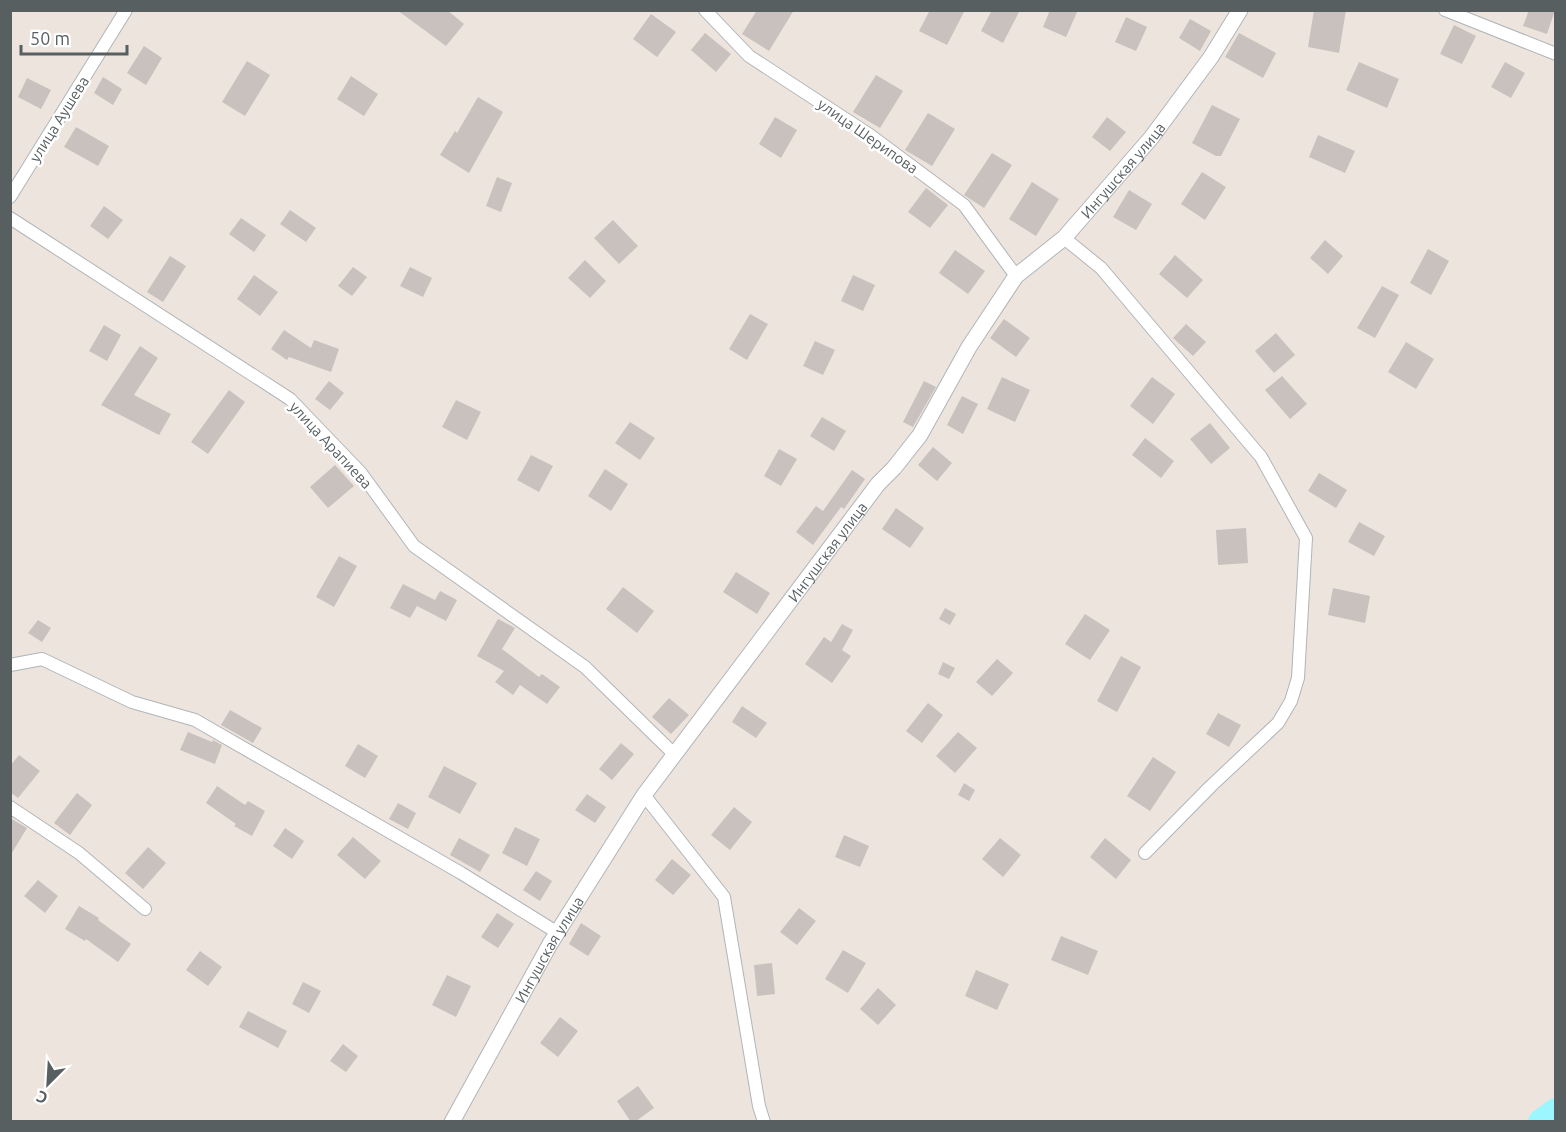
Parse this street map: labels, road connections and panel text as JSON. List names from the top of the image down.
{
  "streets": {
    "street": [
      "улица Аушева",
      "улица Шерипова",
      "Ингушская улица",
      "улица Арапиева"
    ]
  },
  "crossings": [
    ["улица Шерипова", "Ингушская улица"],
    ["Ингушская улица", "улица Арапиева"]
  ],
  "scale_bar": "50 m",
  "north": "bottom left"
}
